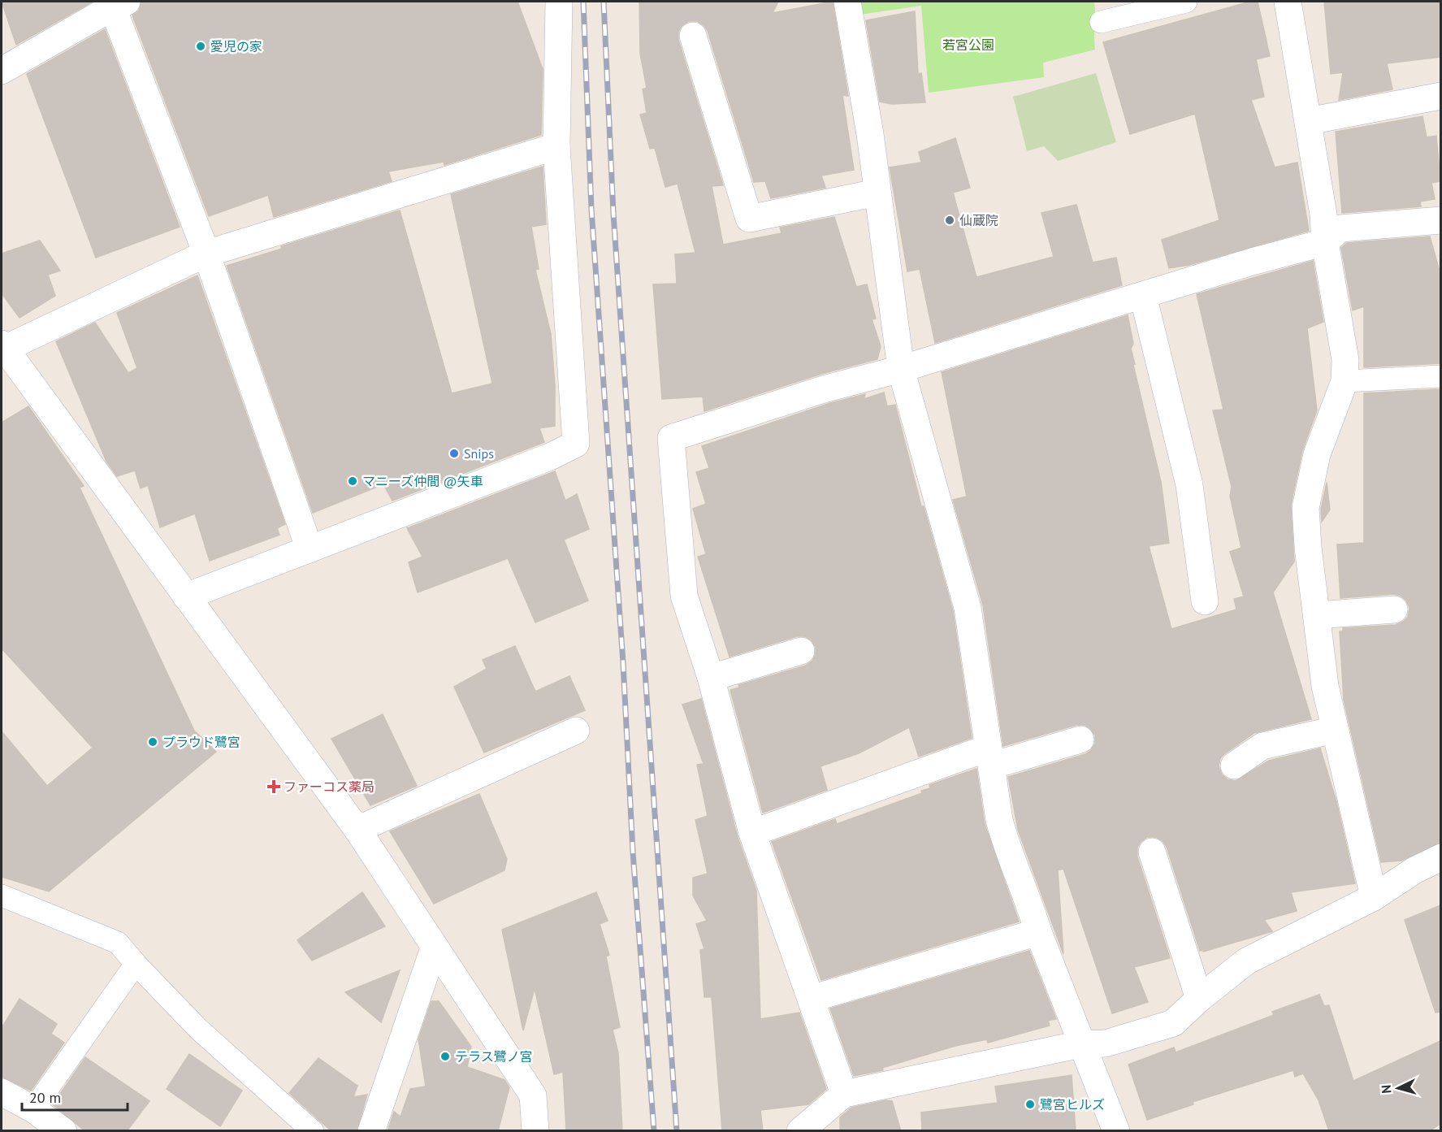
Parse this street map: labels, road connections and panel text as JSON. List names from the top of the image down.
{
  "parks": ["若宮公園"],
  "places": {
    "other": [
      "愛児の家",
      "仙蔵院",
      "Snips",
      "マニーズ仲間 @矢車",
      "プラウド鷺宮",
      "テラス鷺ノ宮",
      "鷺宮ヒルズ"
    ],
    "health": ["ファーコス薬局"]
  },
  "scale_bar": "20 m",
  "north": "left"
}
